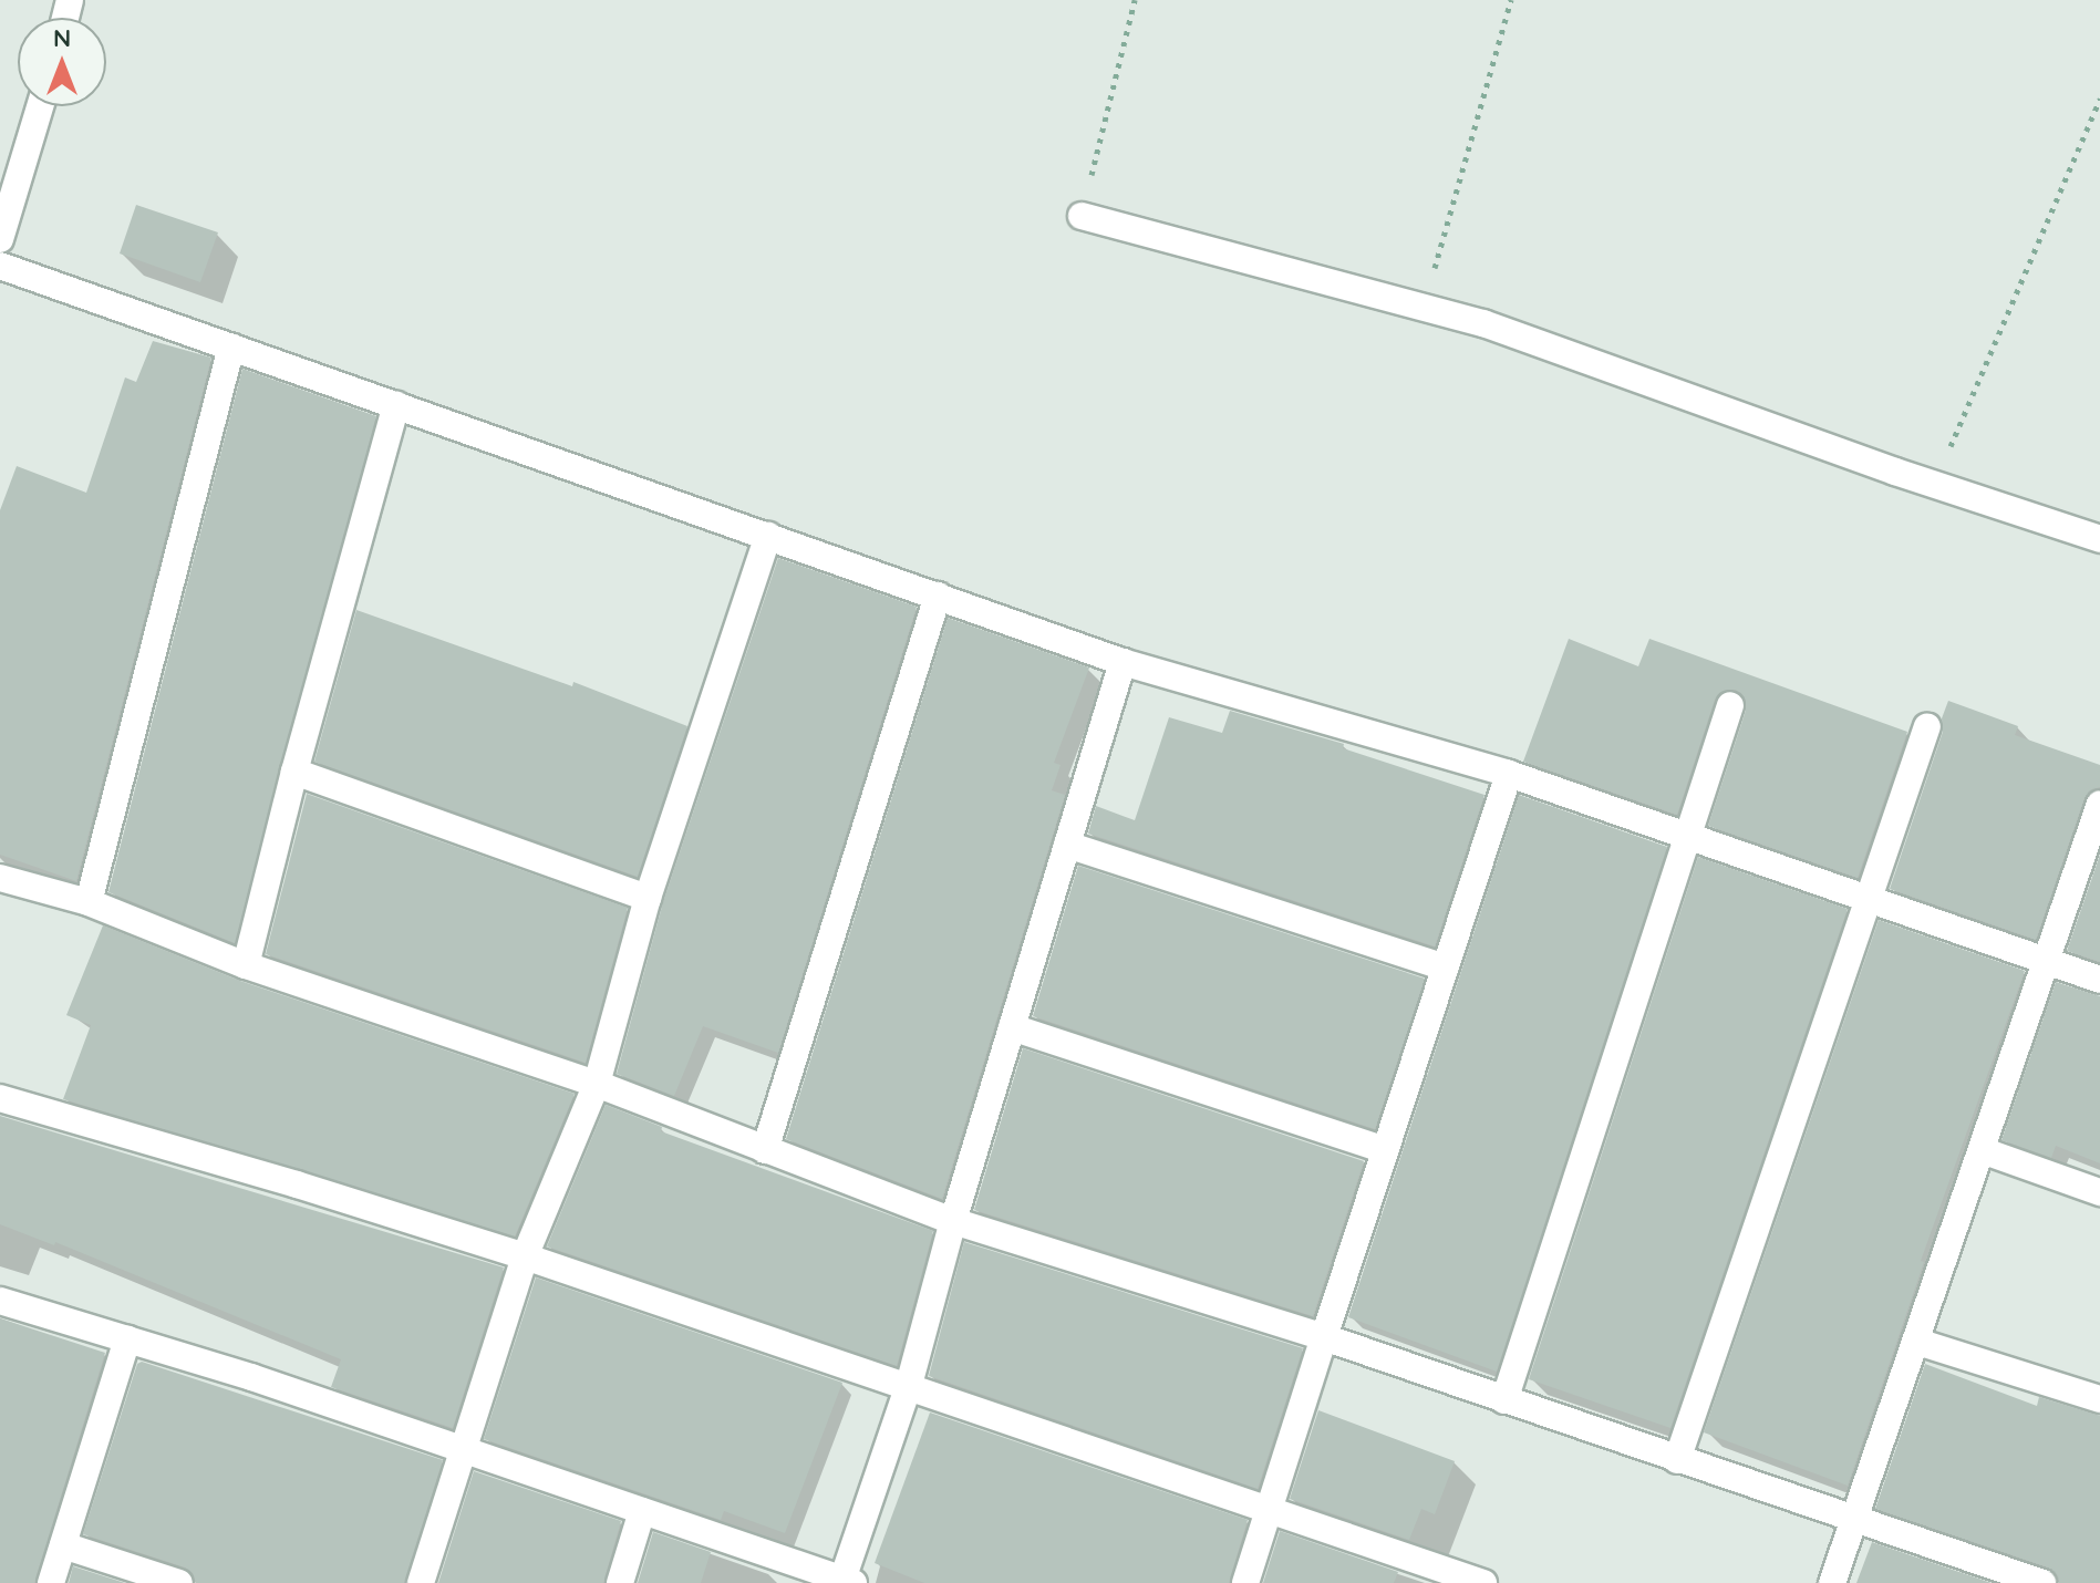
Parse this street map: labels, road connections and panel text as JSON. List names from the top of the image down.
{
  "north": "top"
}
